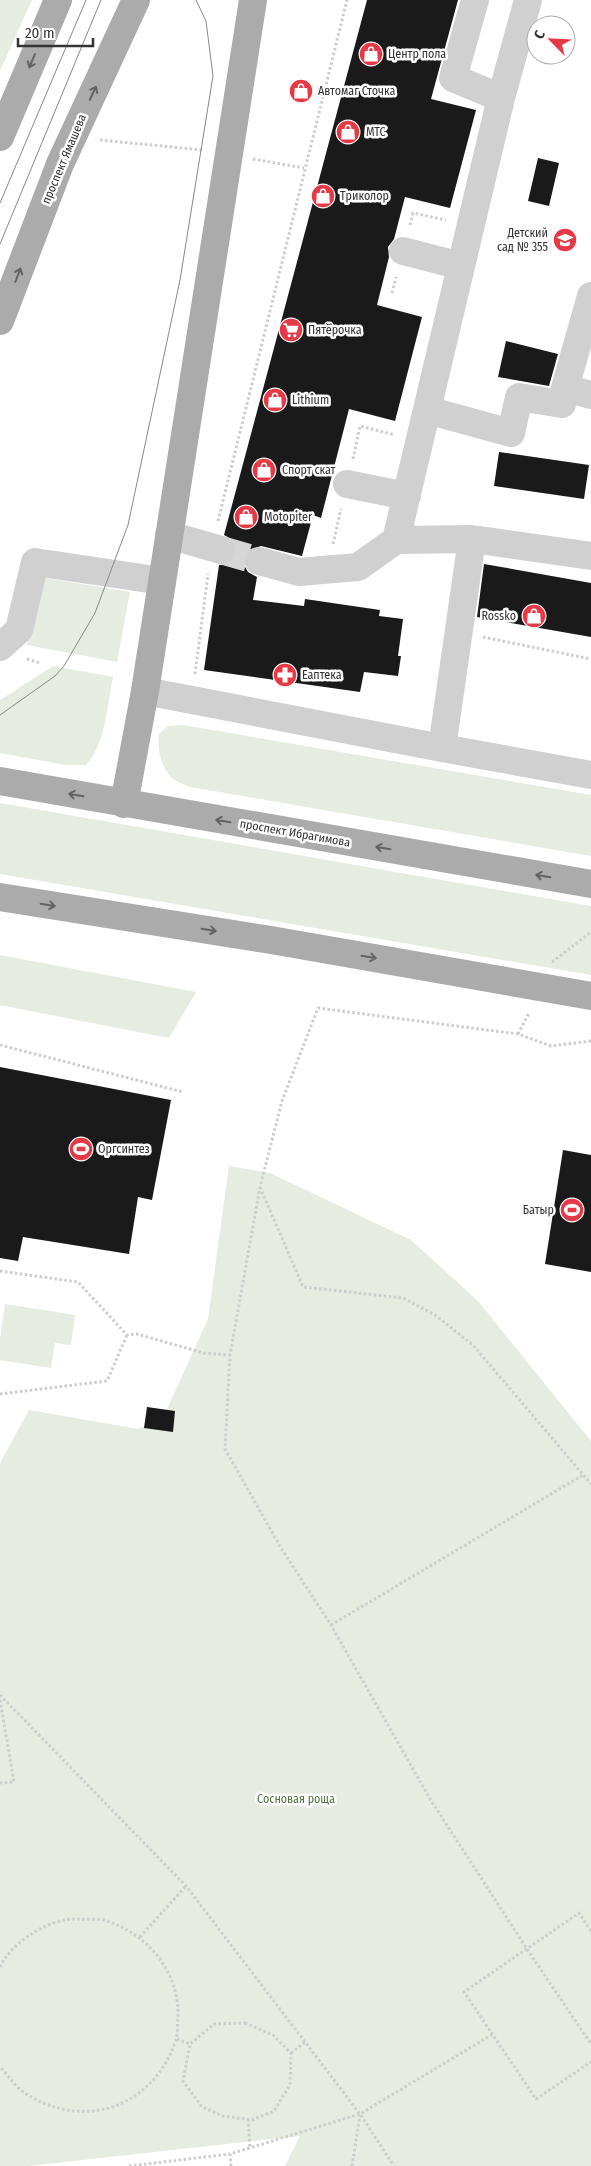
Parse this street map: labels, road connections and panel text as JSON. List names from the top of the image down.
{
  "streets": {
    "main road": ["проспект Ямашева", "проспект Ибрагимова"]
  },
  "parks": ["Сосновая роща"],
  "places": {
    "shop": [
      "Центр пола",
      "Автомаг Сточка",
      "МТС",
      "Триколор",
      "Lithium",
      "Спорт скат",
      "Motopiter",
      "Rossko"
    ],
    "school or university": ["Детский сад № 355"],
    "supermarket": ["Пятёрочка"],
    "pharmacy": ["Еаптека"],
    "sports": ["Оргсинтез", "Батыр"]
  },
  "scale_bar": "20 m",
  "north": "top left"
}
